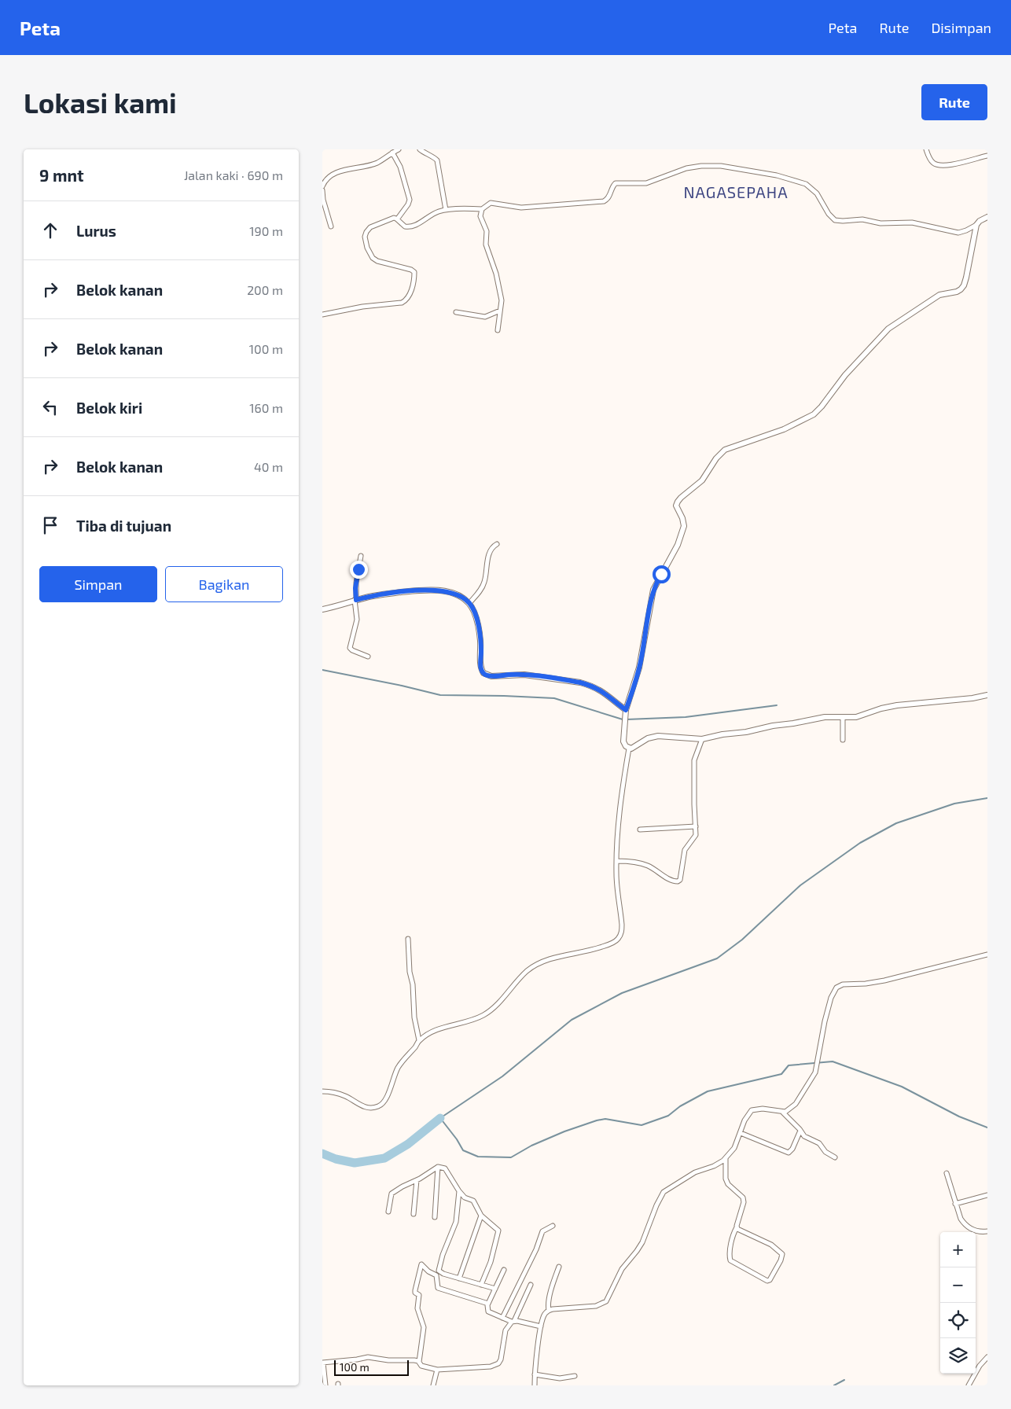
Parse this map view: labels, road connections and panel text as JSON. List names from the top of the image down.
{
  "districts": ["NAGASEPAHA"],
  "scale_bar": "100 m",
  "page": {
    "header": "Peta",
    "nav": ["Peta", "Rute", "Disimpan"],
    "buttons": [
      "Rute",
      ["Simpan", "Bagikan"]
    ],
    "title": "Lokasi kami",
    "heading": ["9 mnt", "Jalan kaki · 690 m"],
    "list": [
      ["Lurus", "190 m"],
      ["Belok kanan", "200 m"],
      ["Belok kanan", "100 m"],
      ["Belok kiri", "160 m"],
      ["Belok kanan", "40 m"],
      "Tiba di tujuan"
    ],
    "map_buttons": ["+", "−"],
    "scale": "100 m"
  }
}
